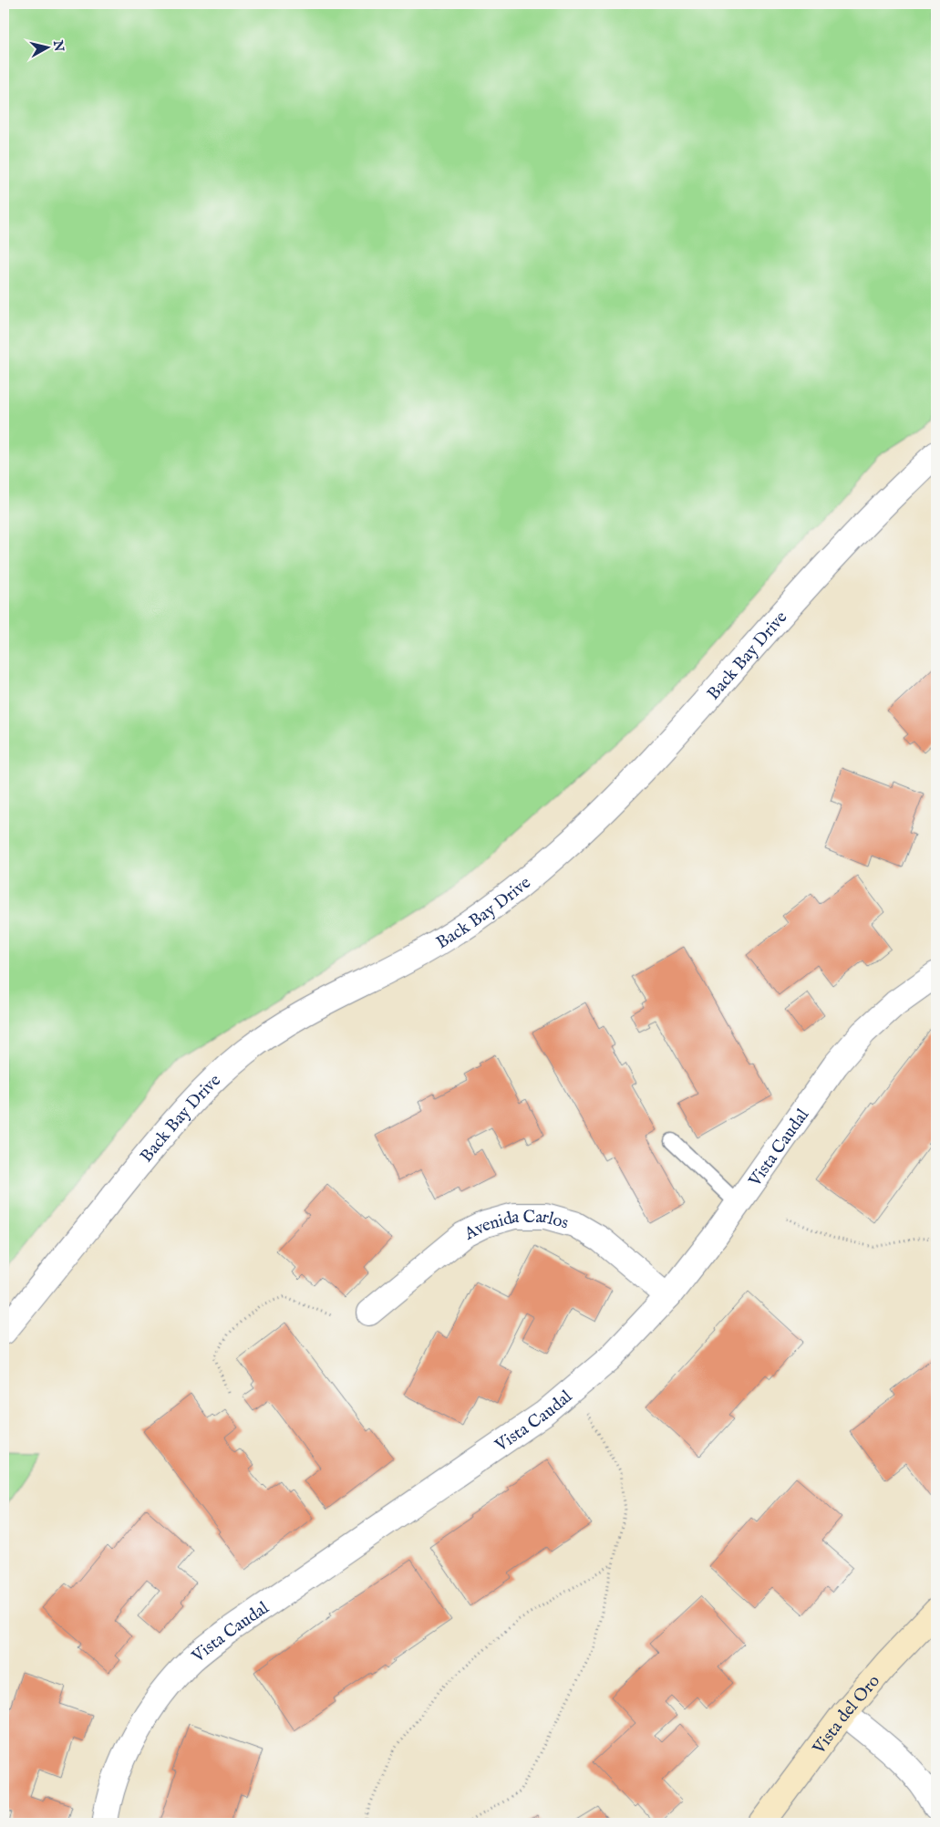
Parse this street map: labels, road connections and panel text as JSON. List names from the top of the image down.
{
  "streets": {
    "street": [
      "Back Bay Drive",
      "Vista Caudal",
      "Avenida Carlos",
      "Vista del Oro"
    ]
  },
  "crossings": [
    ["Vista Caudal", "Avenida Carlos"]
  ],
  "north": "right"
}
